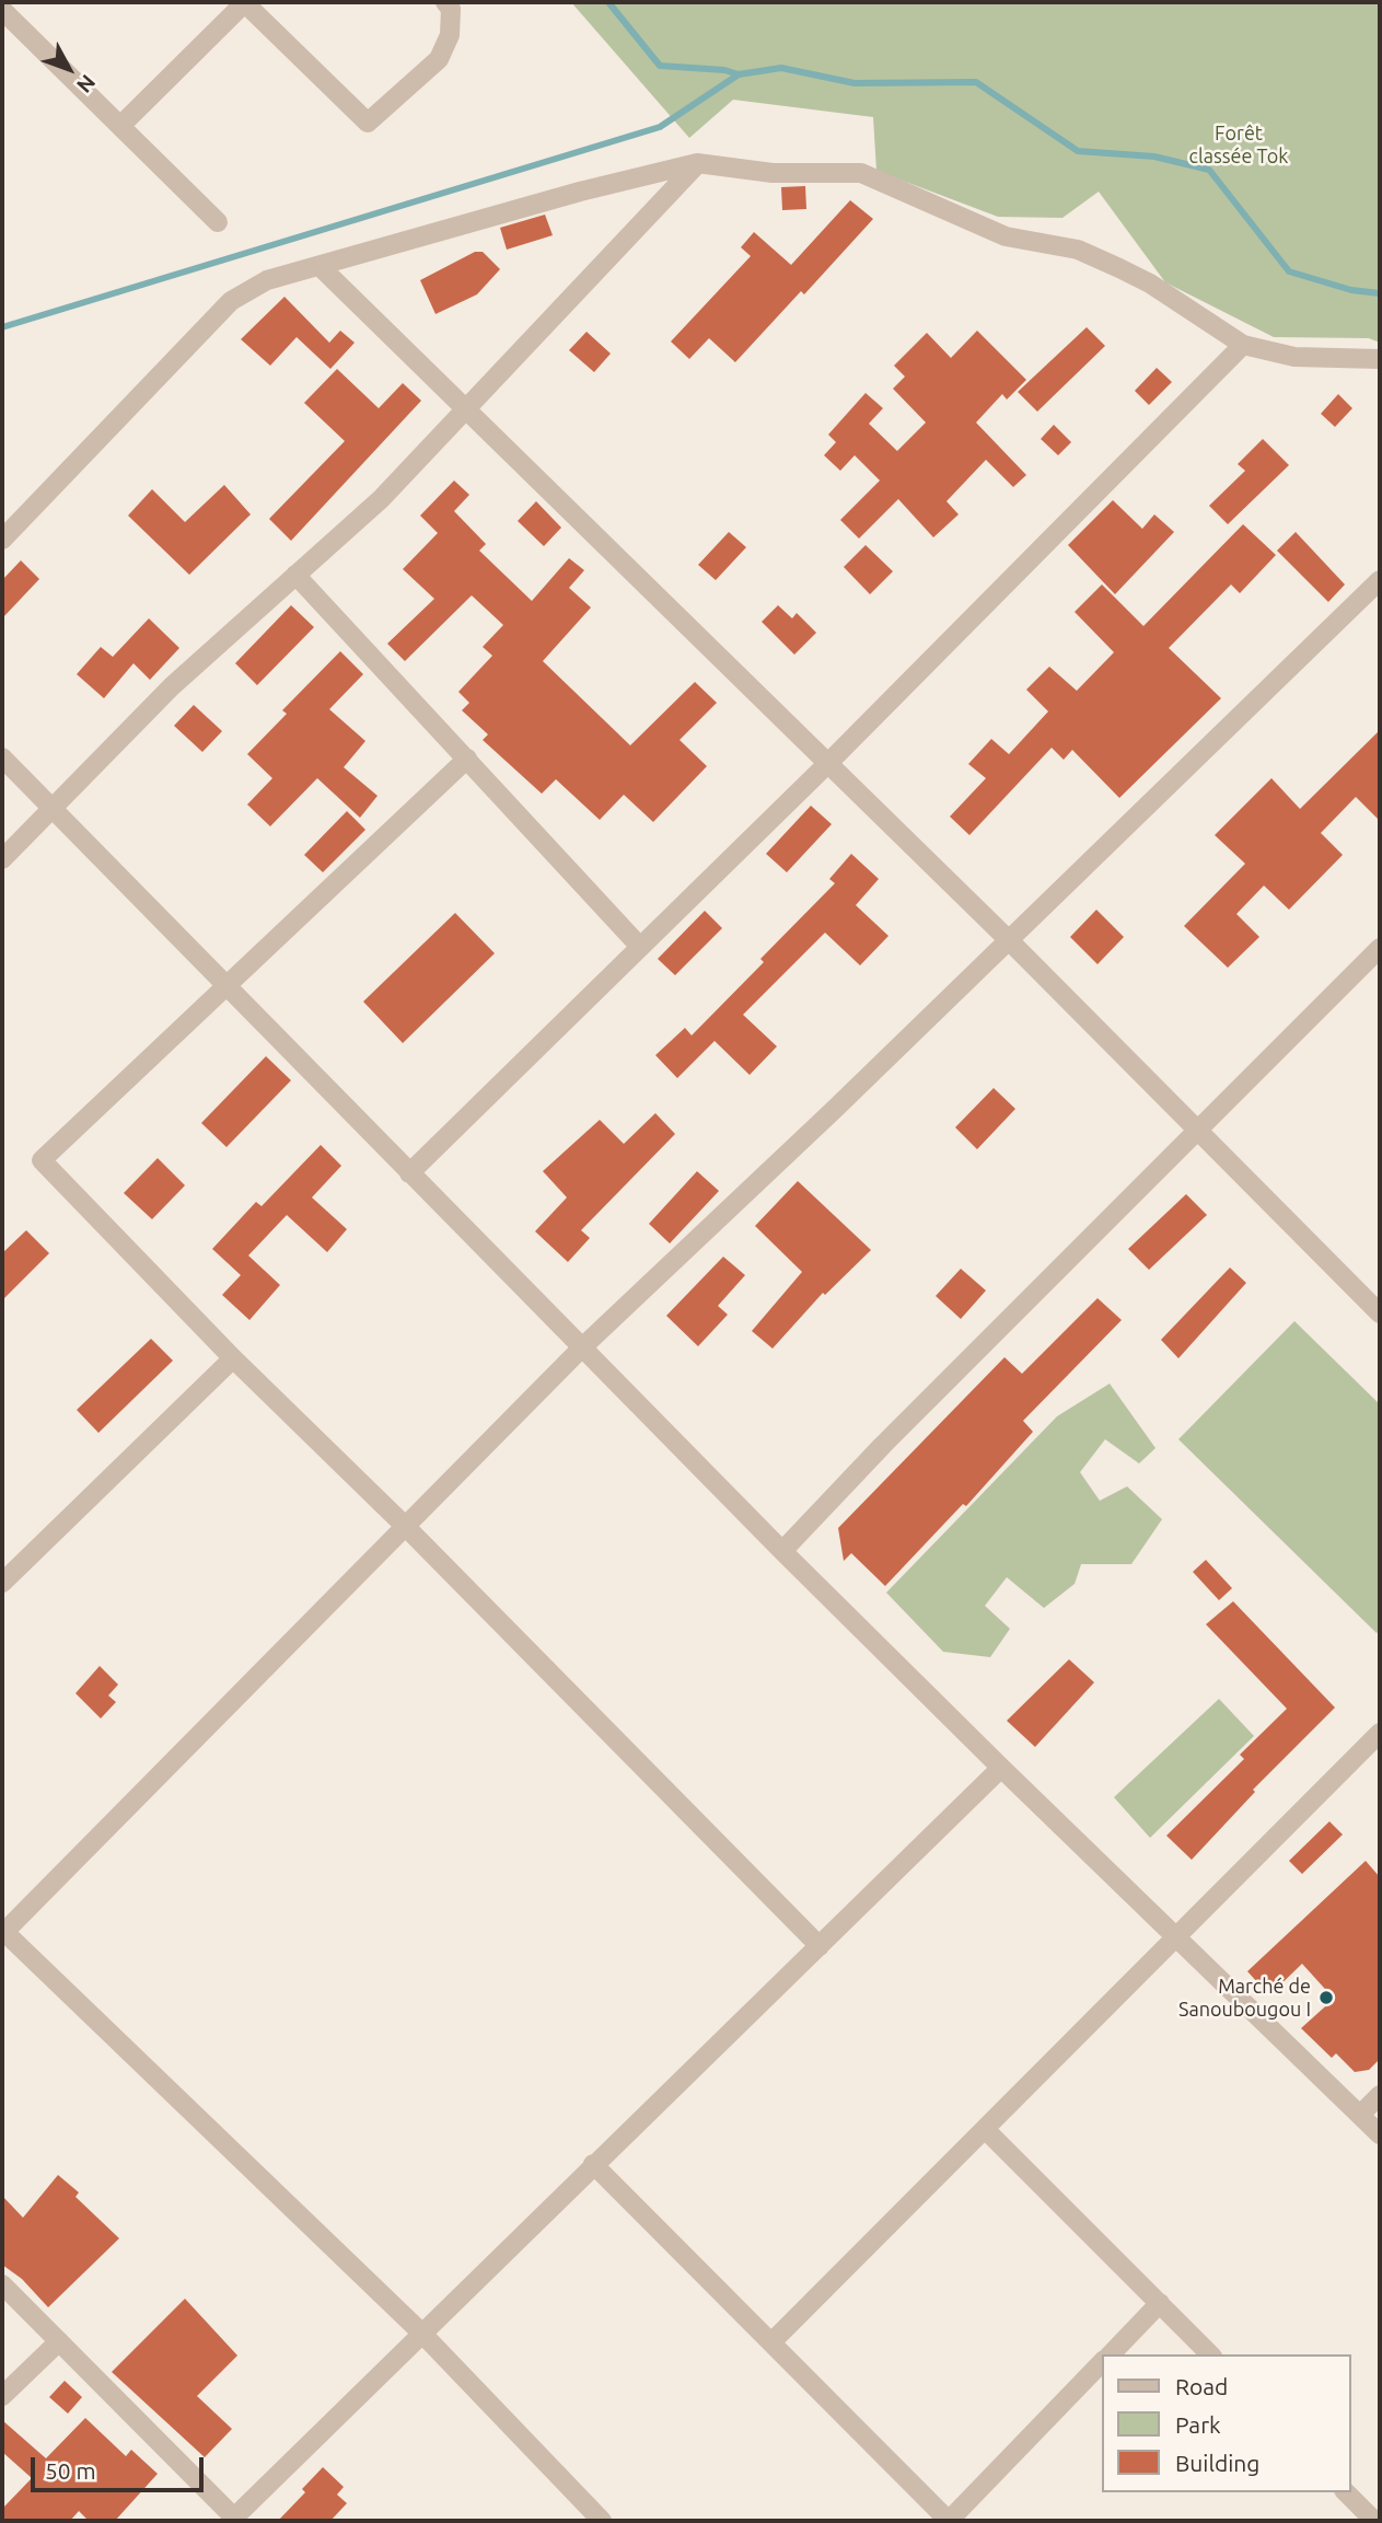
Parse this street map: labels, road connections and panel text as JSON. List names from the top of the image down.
{
  "parks": ["Forêt classée Tok"],
  "places": ["Marché de Sanoubougou I"],
  "legend": ["Road", "Park", "Building"],
  "scale_bar": "50 m",
  "north": "bottom right"
}
